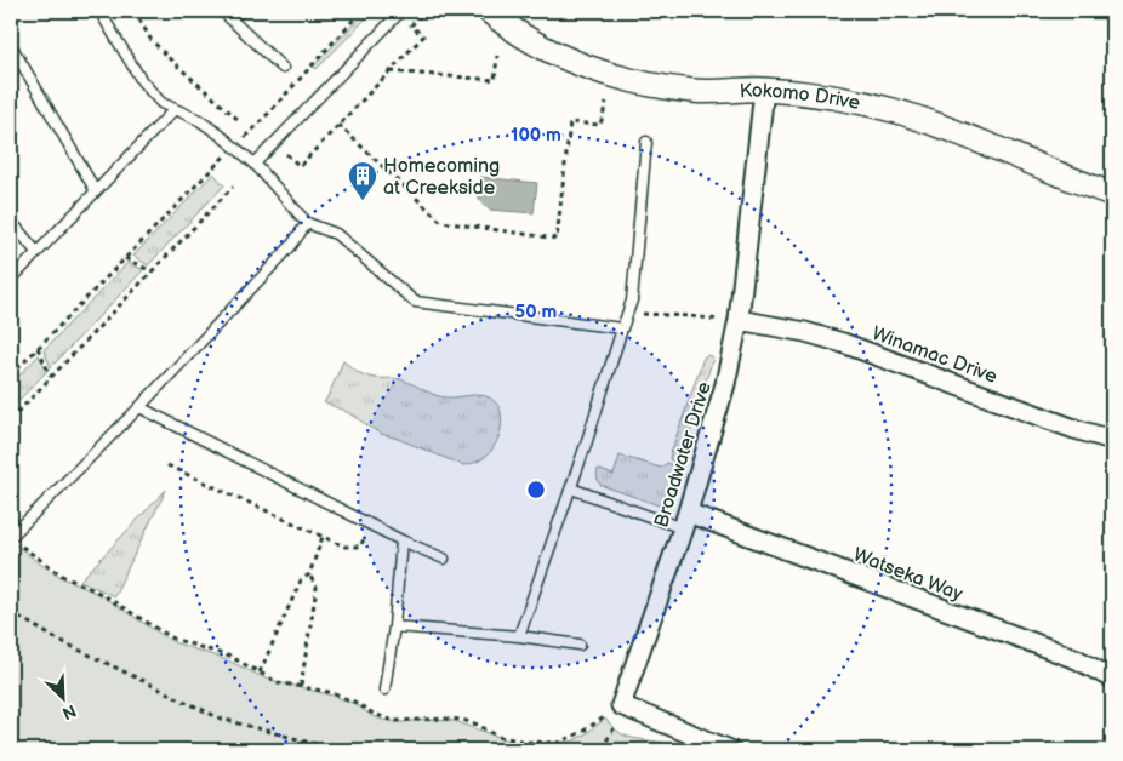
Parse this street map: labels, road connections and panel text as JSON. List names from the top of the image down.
{
  "streets": {
    "street": [
      "Kokomo Drive",
      "Winamac Drive",
      "Broadwater Drive",
      "Watseka Way"
    ]
  },
  "crossings": [
    ["Kokomo Drive", "Broadwater Drive"],
    ["Winamac Drive", "Broadwater Drive"],
    ["Broadwater Drive", "Watseka Way"]
  ],
  "places": {
    "building": ["Homecoming at Creekside"]
  },
  "north": "bottom right",
  "rings": ["100 m", "50 m"]
}
